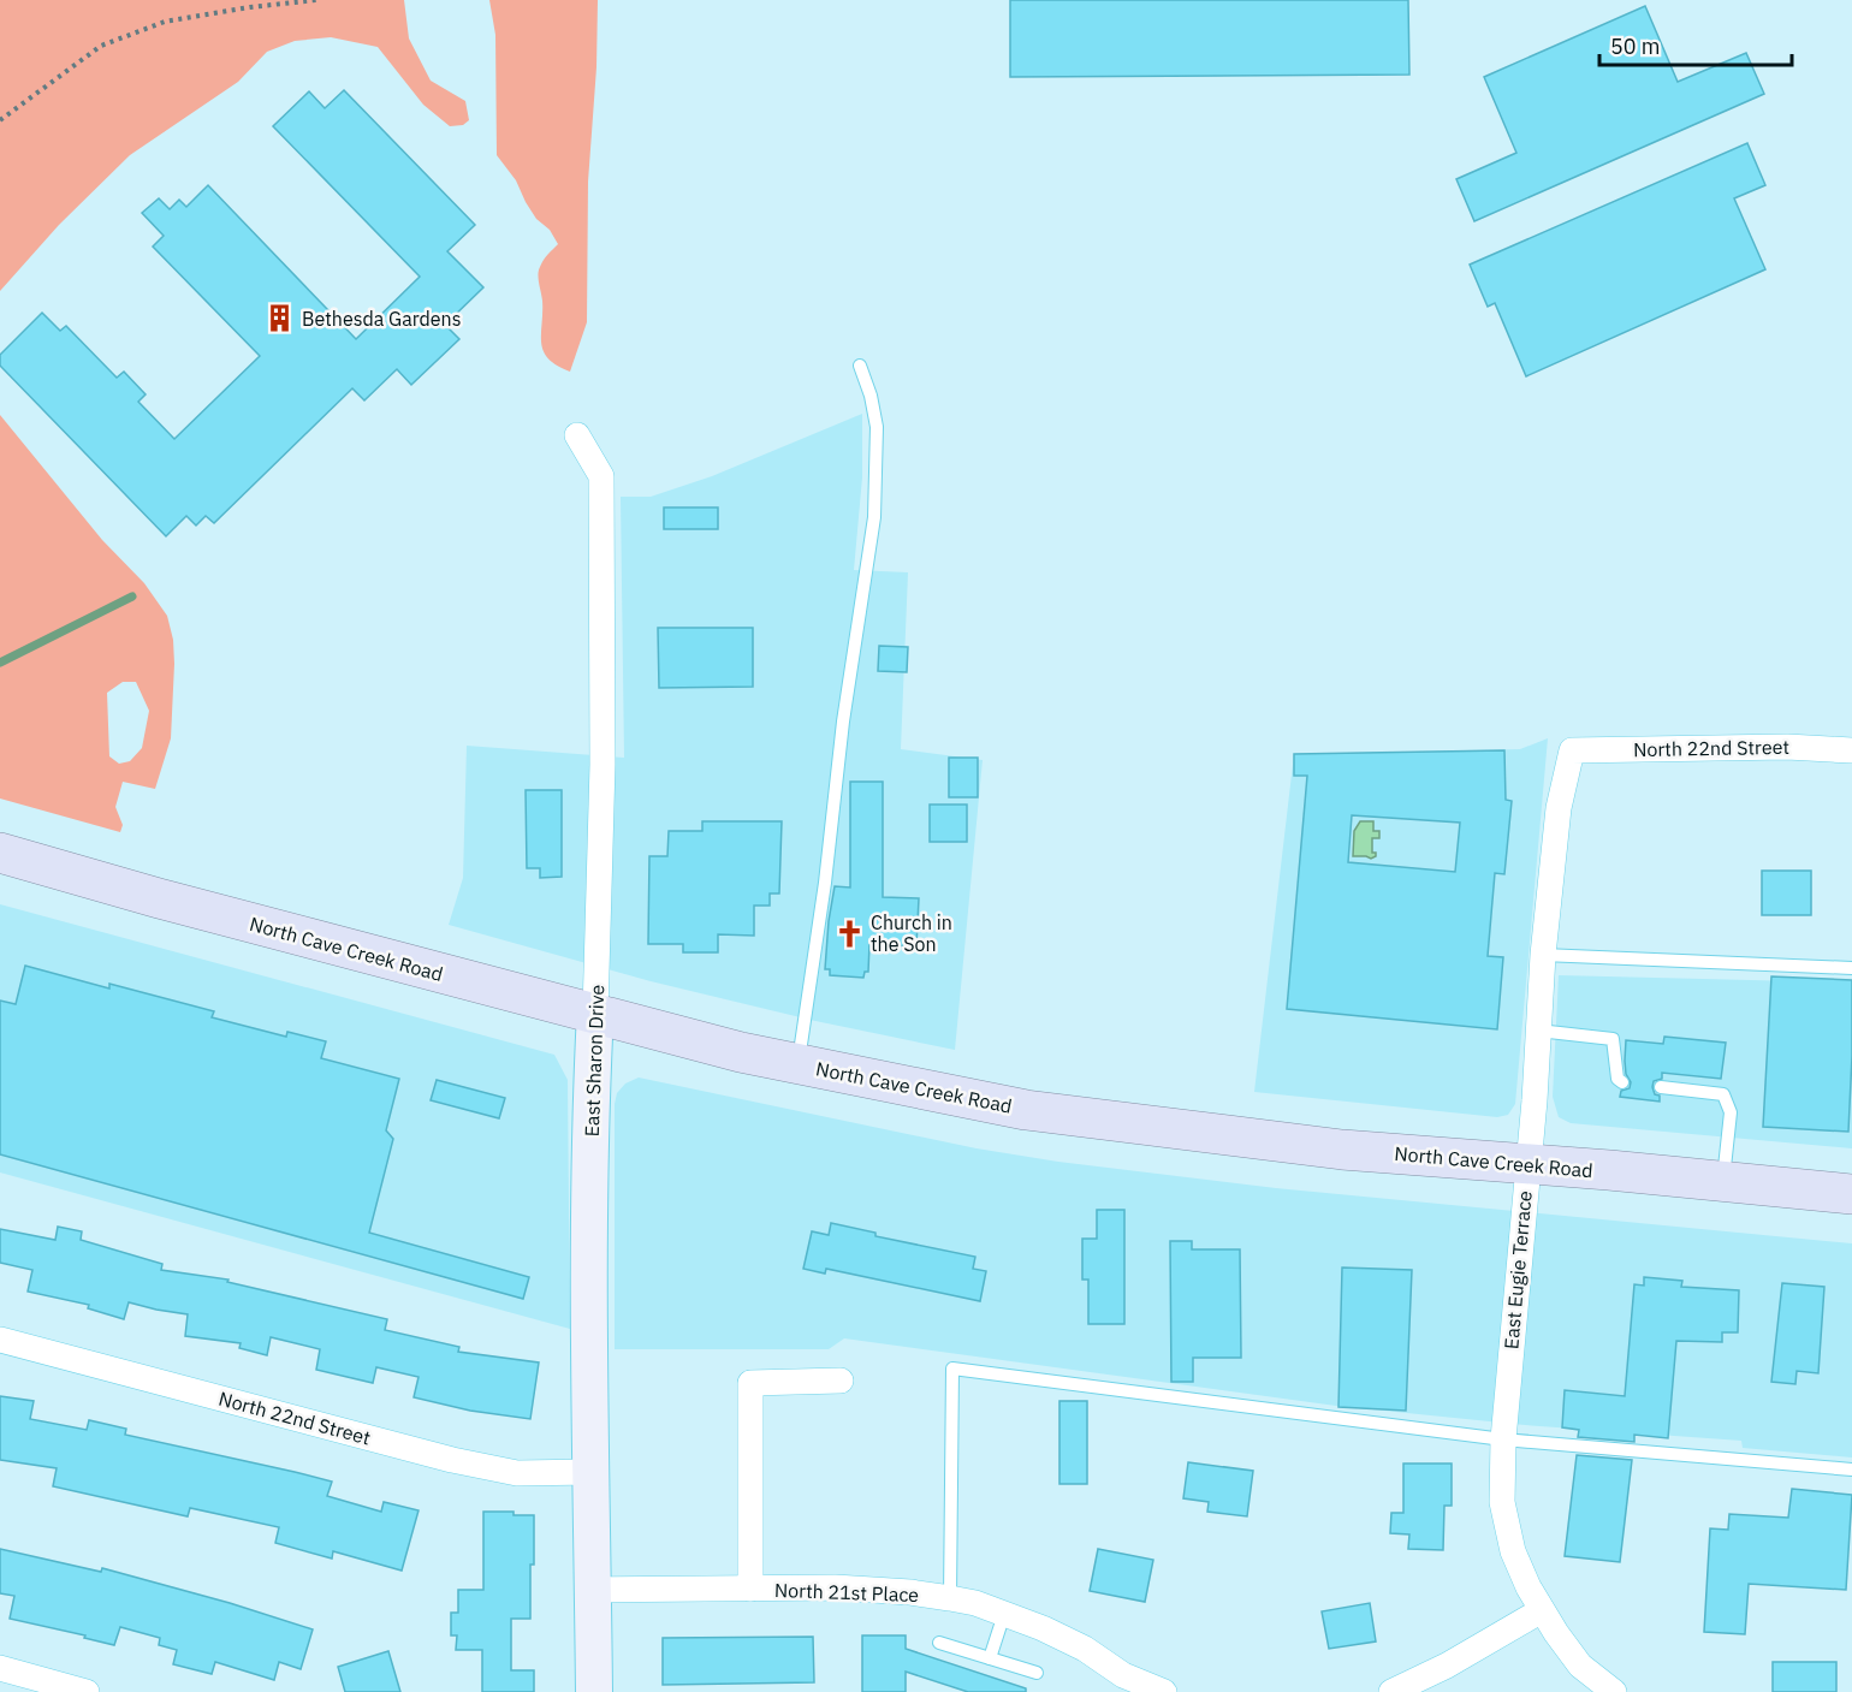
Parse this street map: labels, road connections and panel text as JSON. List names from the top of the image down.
{
  "streets": {
    "main road": ["North Cave Creek Road"],
    "street": [
      "North 22nd Street",
      "East Sharon Drive",
      "East Eugie Terrace",
      "North 21st Place"
    ]
  },
  "crossings": [
    ["North 22nd Street", "East Sharon Drive"],
    ["North 22nd Street", "East Eugie Terrace"],
    ["North Cave Creek Road", "East Sharon Drive"],
    ["North Cave Creek Road", "East Eugie Terrace"],
    ["East Sharon Drive", "North 21st Place"]
  ],
  "places": {
    "building": ["Bethesda Gardens"],
    "church": ["Church in the Son"]
  },
  "scale_bar": "50 m"
}
